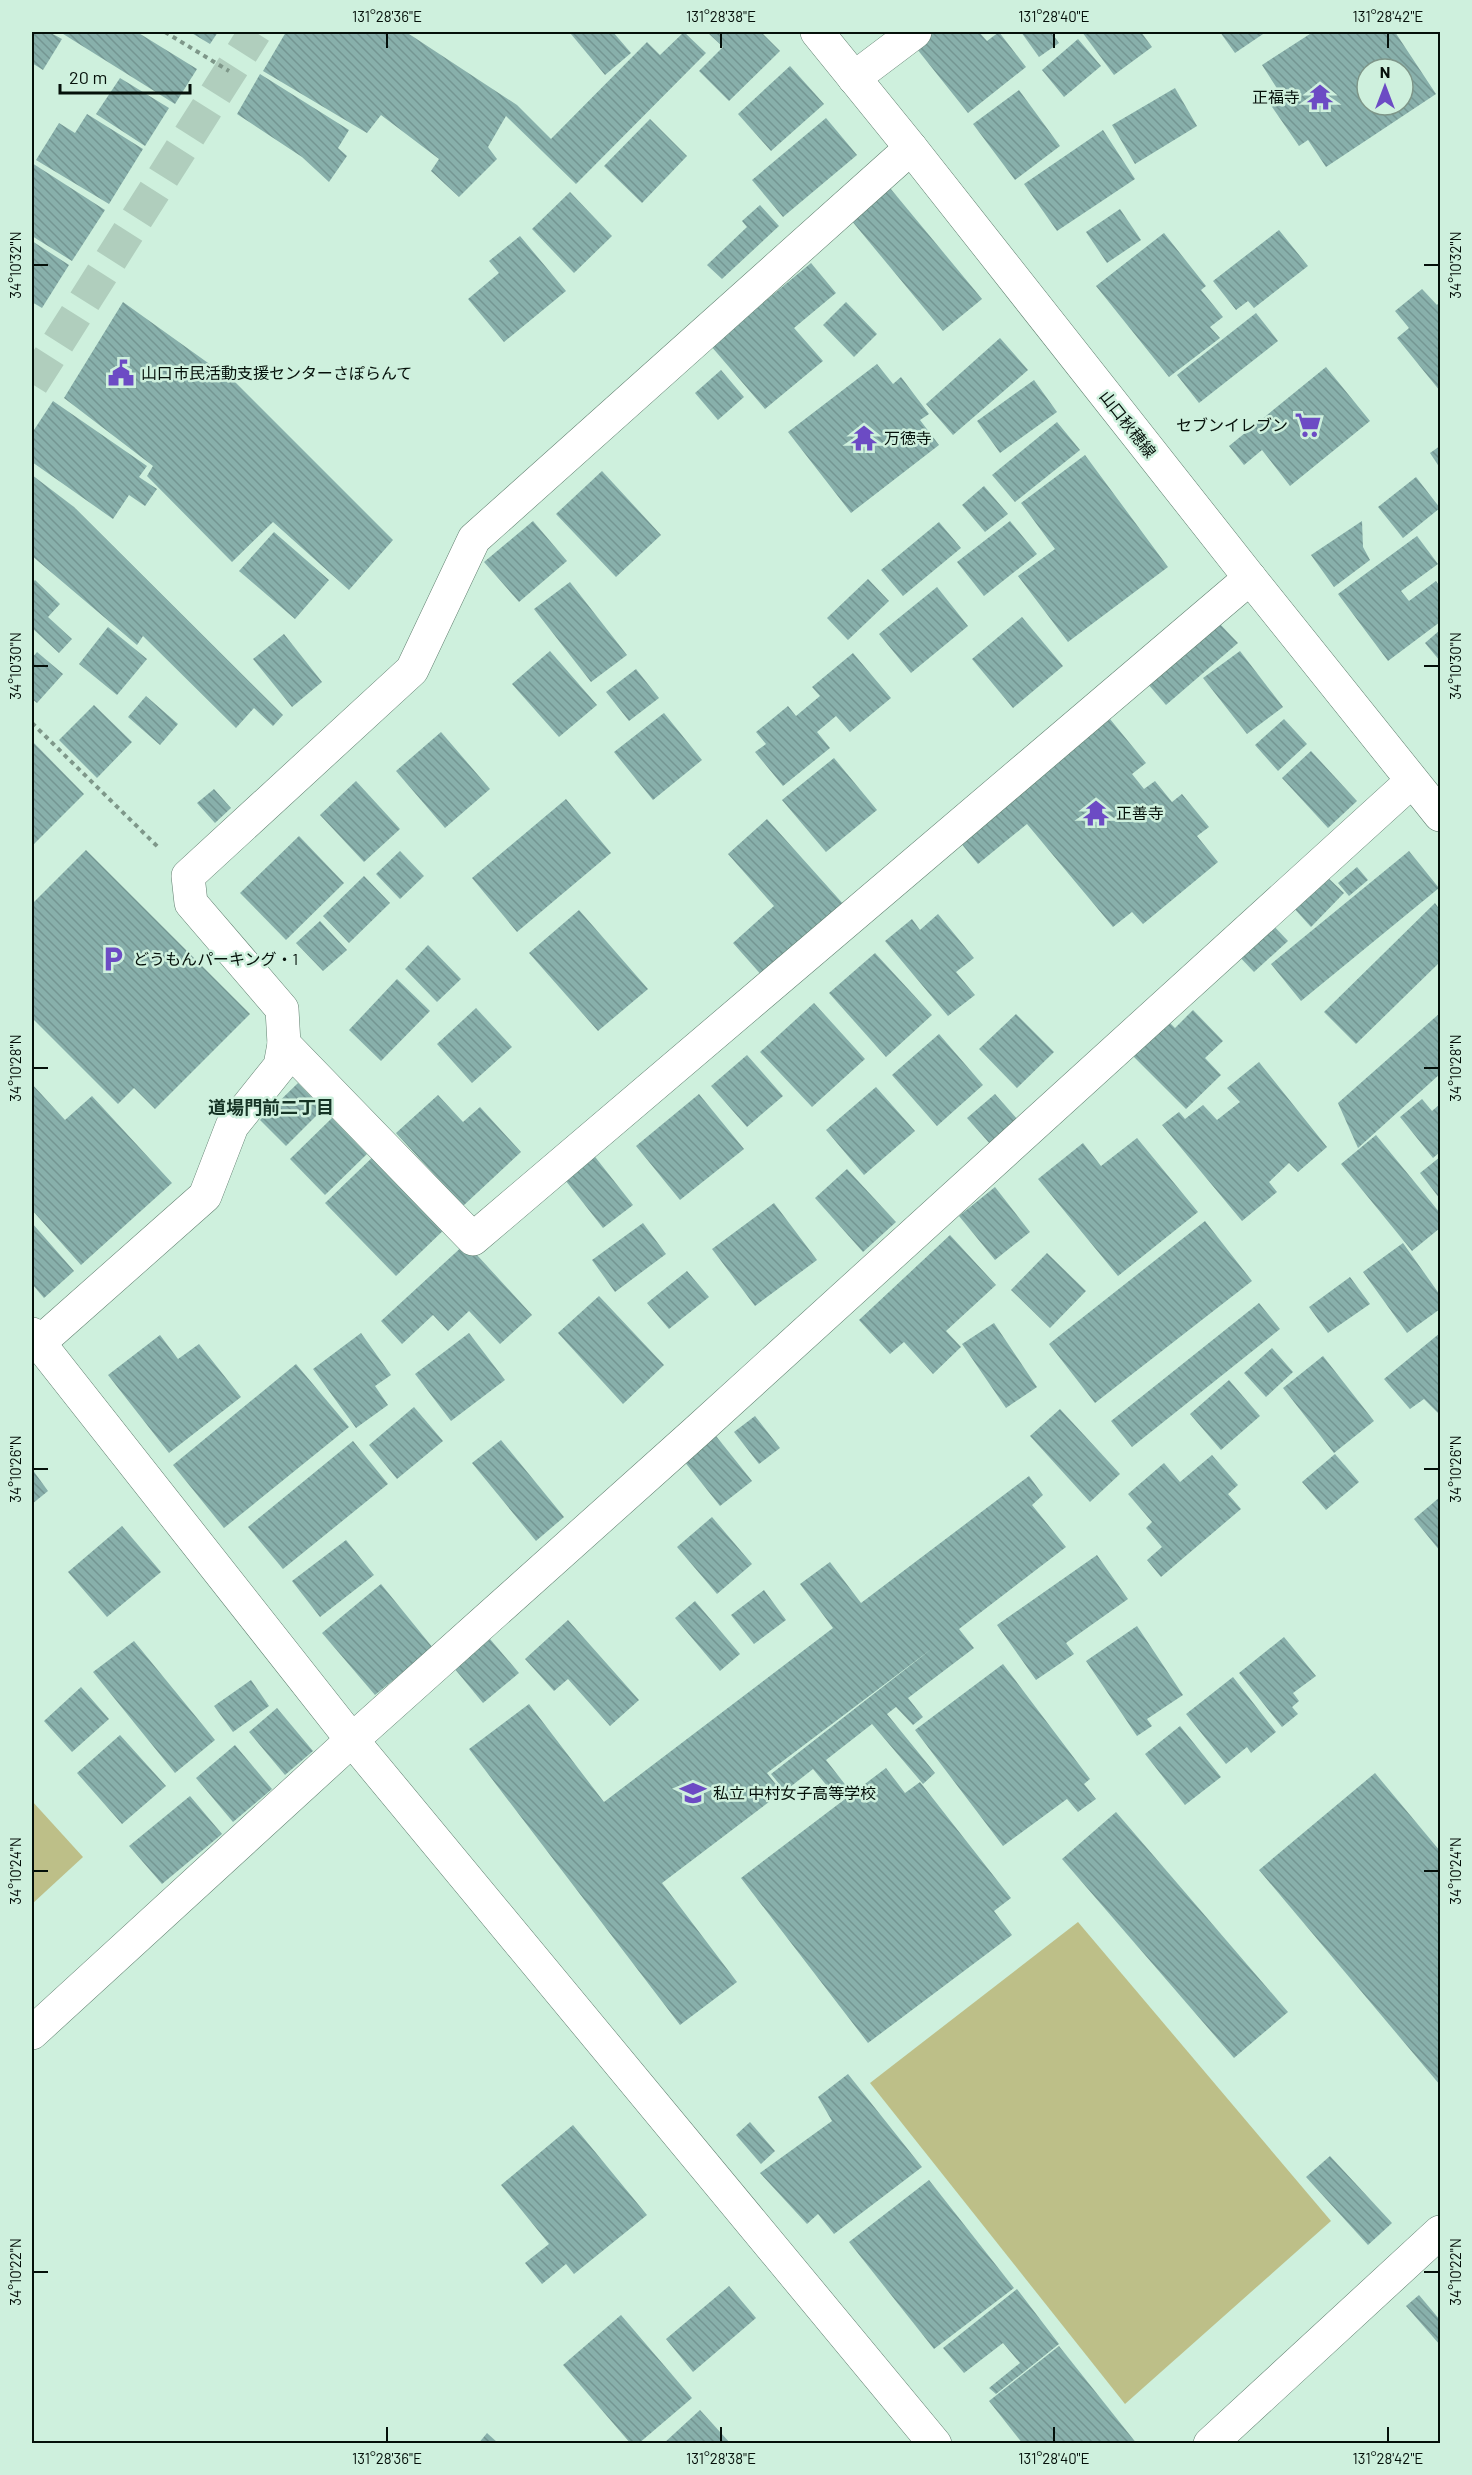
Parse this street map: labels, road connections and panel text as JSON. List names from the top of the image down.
{
  "streets": {
    "street": ["山口秋穂線"]
  },
  "districts": ["道場門前二丁目"],
  "places": {
    "temple": ["正福寺", "万徳寺", "正善寺"],
    "public building": ["山口市民活動支援センターさぽらんて"],
    "supermarket": ["セブンイレブン"],
    "parking": ["どうもんパーキング・1"],
    "school or university": ["私立 中村女子高等学校"]
  },
  "scale_bar": "20 m",
  "north": "top",
  "coordinates": [
    "131°28'36\"E",
    "131°28'38\"E",
    "131°28'40\"E",
    "131°28'42\"E",
    "34°10'32\"N",
    "34°10'30\"N",
    "34°10'28\"N",
    "34°10'26\"N",
    "34°10'24\"N",
    "34°10'22\"N"
  ]
}
